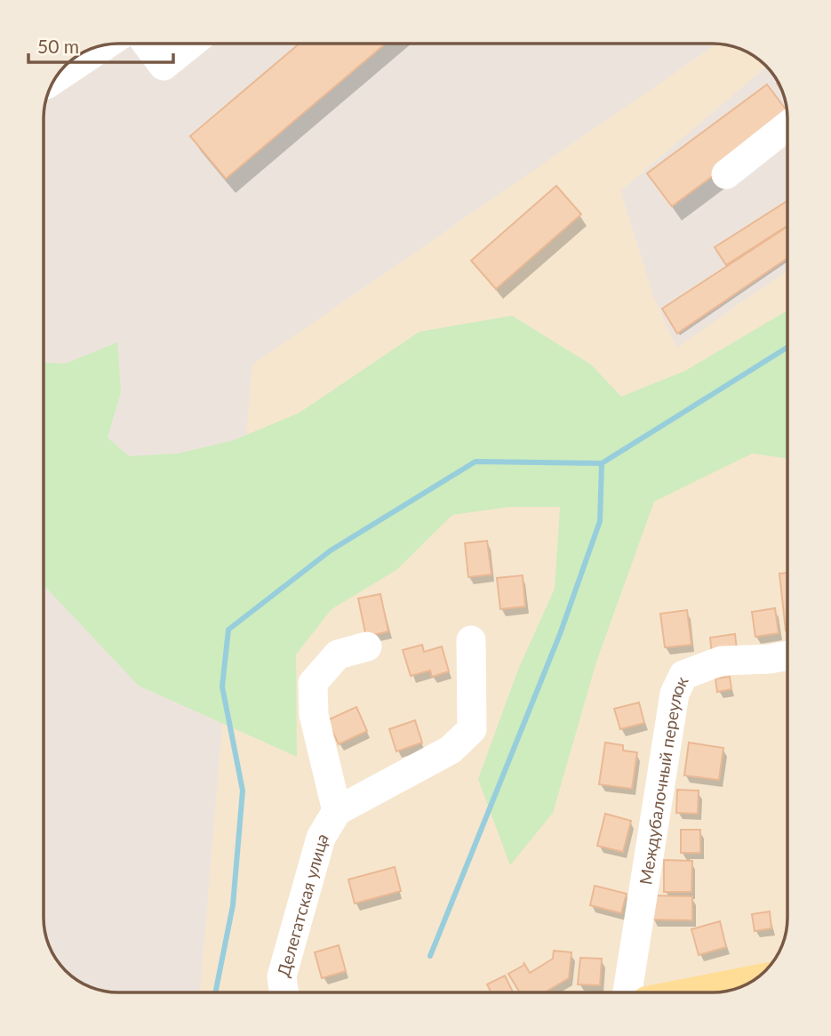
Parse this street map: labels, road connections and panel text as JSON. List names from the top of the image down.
{
  "streets": {
    "street": ["Междубалочный переулок", "Делегатская улица"]
  },
  "scale_bar": "50 m"
}
